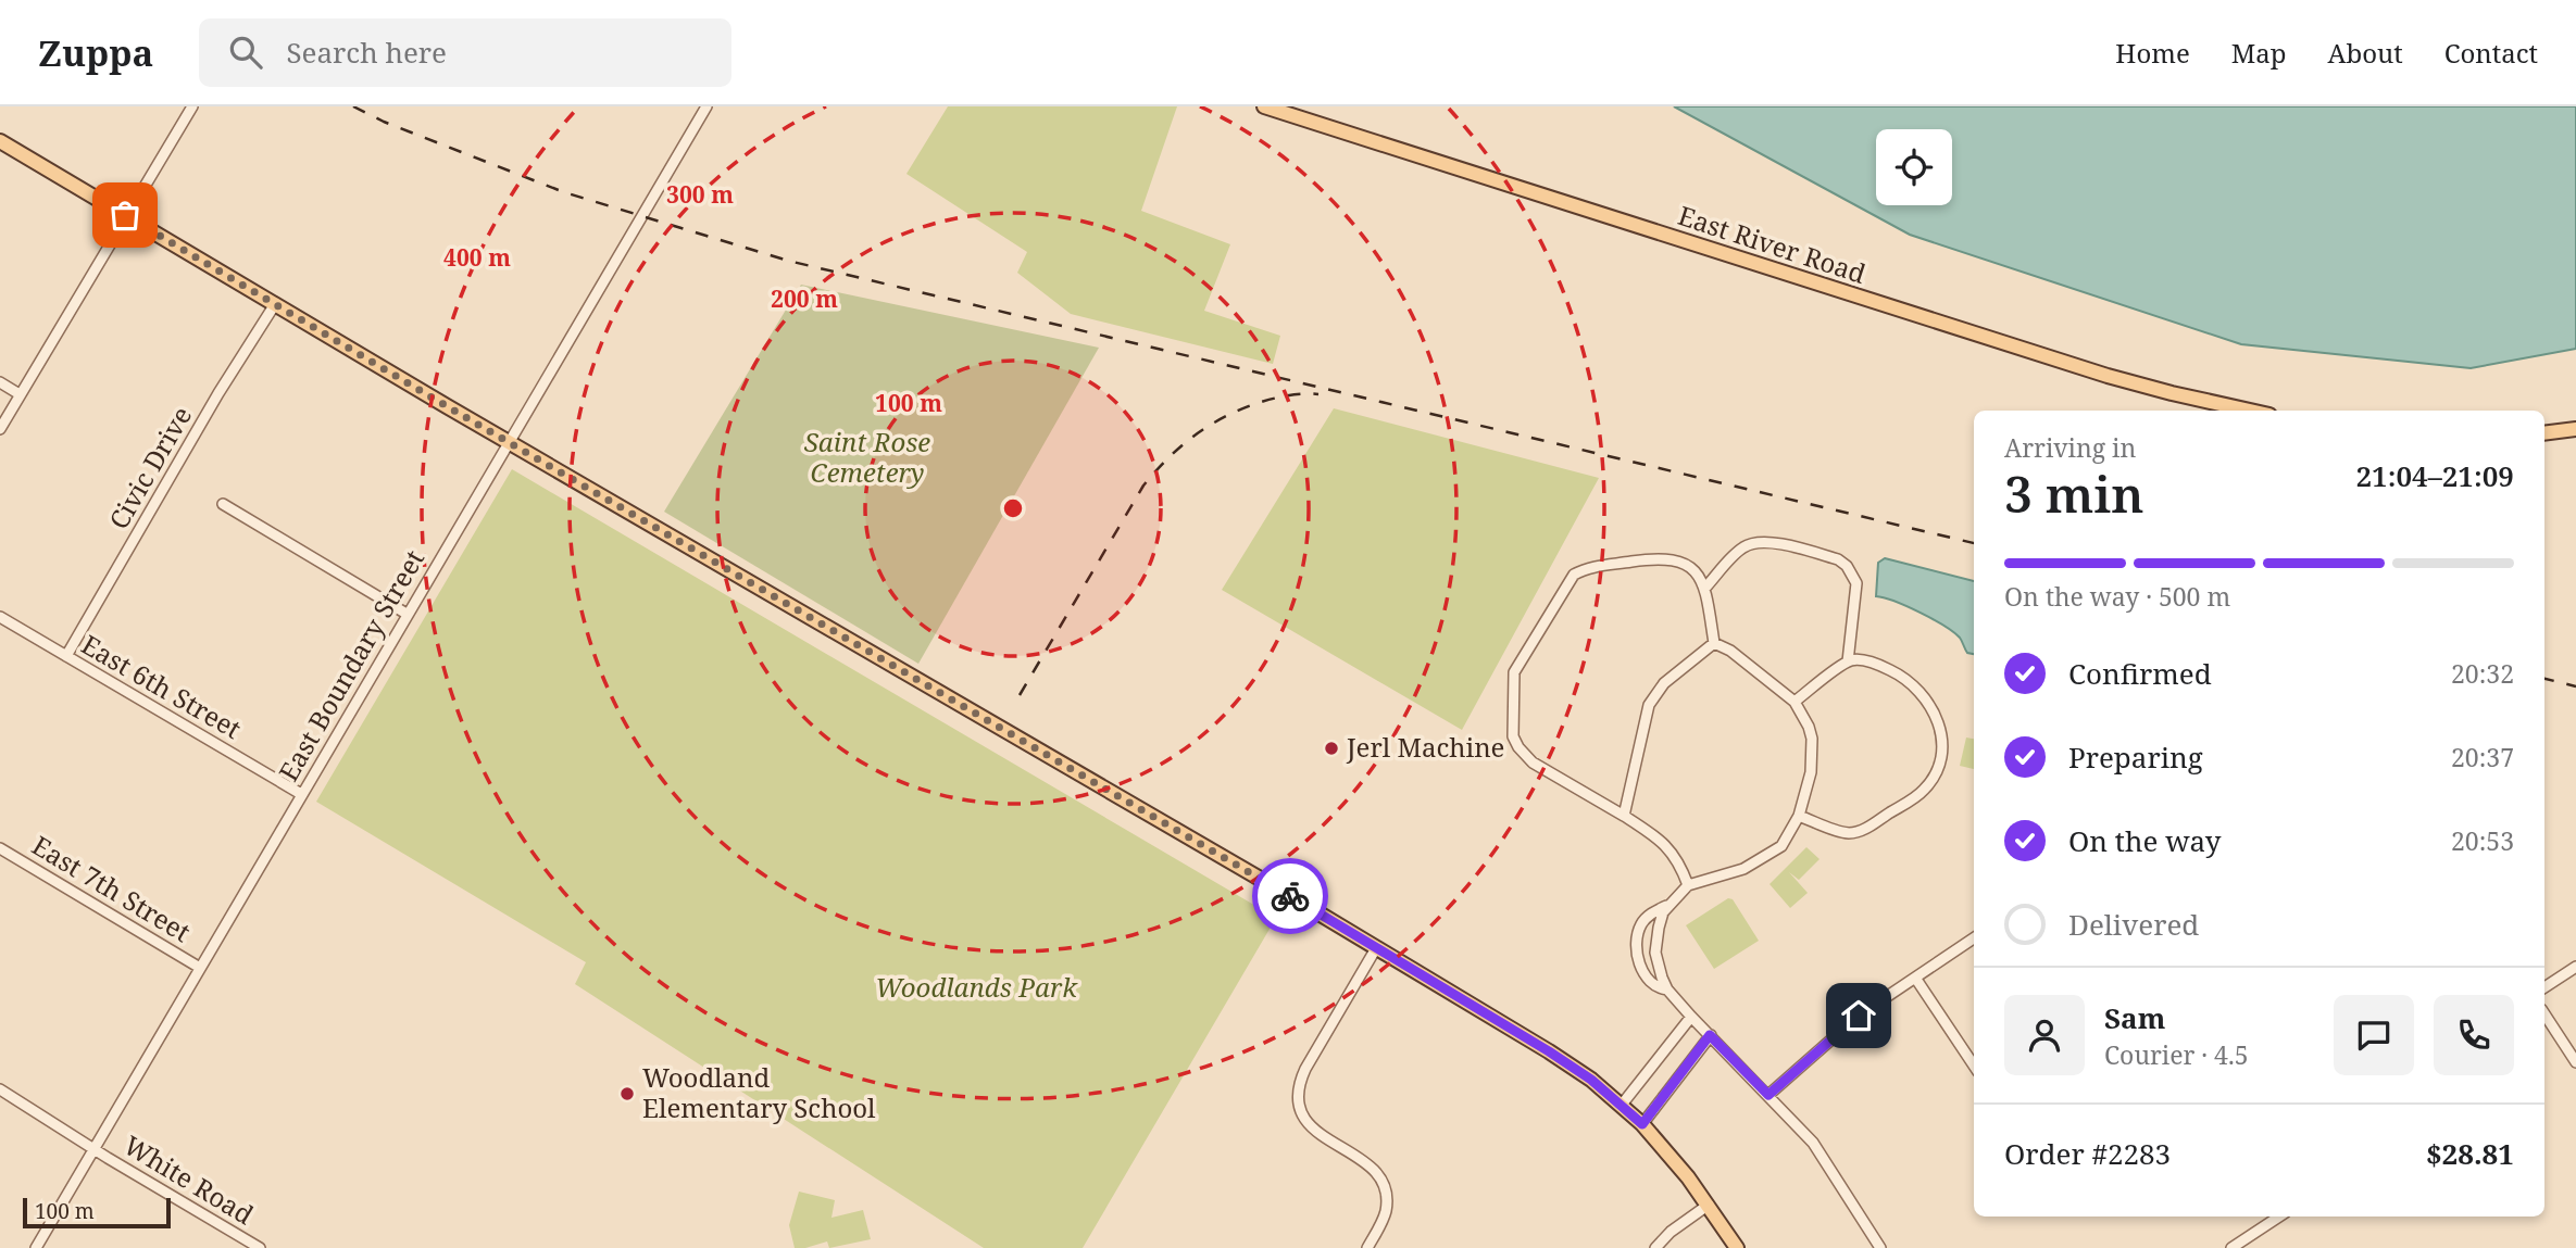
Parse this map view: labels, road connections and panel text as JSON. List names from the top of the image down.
{
  "streets": {
    "main road": ["East River Road"],
    "street": [
      "Civic Drive",
      "East Boundary Street",
      "East 6th Street",
      "East 7th Street",
      "White Road"
    ]
  },
  "crossings": [
    ["Civic Drive", "East 6th Street"],
    ["East Boundary Street", "East 6th Street"],
    ["East Boundary Street", "East 7th Street"],
    ["East Boundary Street", "White Road"]
  ],
  "parks": ["Saint Rose Cemetery", "Woodlands Park"],
  "places": ["Jerl Machine", "Woodland Elementary School"],
  "scale_bar": "100 m",
  "page": {
    "header": "Zuppa",
    "search": "Search here",
    "nav": [
      "Home",
      "Map",
      "About",
      "Contact"
    ],
    "heading": ["3 min", "Arriving in", "21:04–21:09"],
    "panel": [
      "Sam",
      "Courier · 4.5",
      "Order #2283",
      "$28.81"
    ],
    "bar": "On the way · 500 m",
    "list": [
      ["Confirmed", "20:32"],
      ["Preparing", "20:37"],
      ["On the way", "20:53"],
      "Delivered"
    ],
    "scale": "100 m"
  },
  "rings": [
    "300 m",
    "400 m",
    "200 m",
    "100 m"
  ]
}
